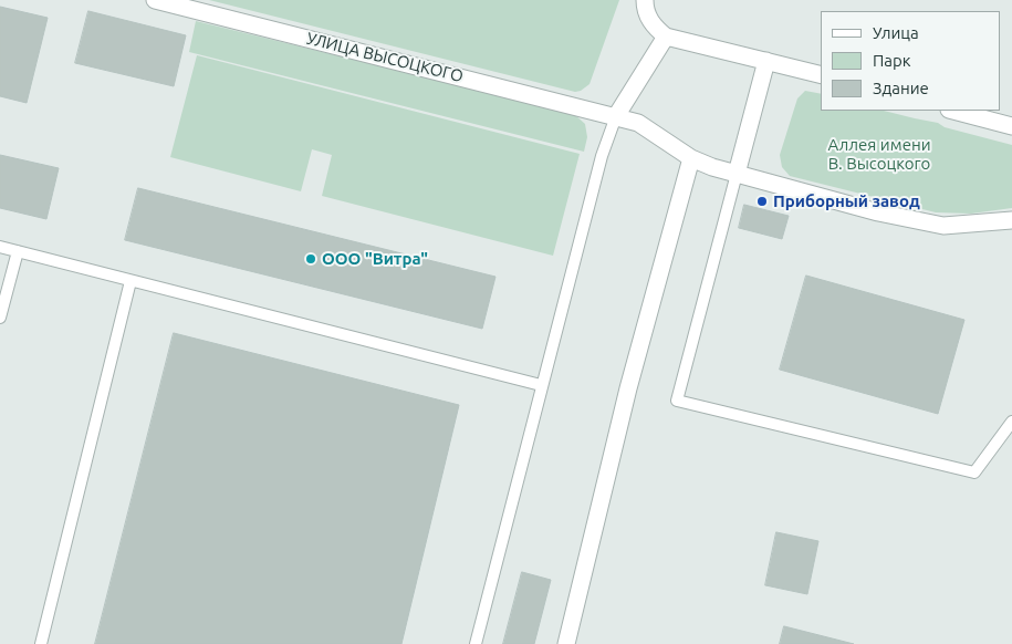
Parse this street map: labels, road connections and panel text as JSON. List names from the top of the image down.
{
  "streets": {
    "street": ["УЛИЦА ВЫСОЦКОГО"]
  },
  "parks": ["Аллея имени В. Высоцкого"],
  "places": ["Приборный завод", "ООО \"Витра\""],
  "legend": ["Улица", "Парк", "Здание"]
}
